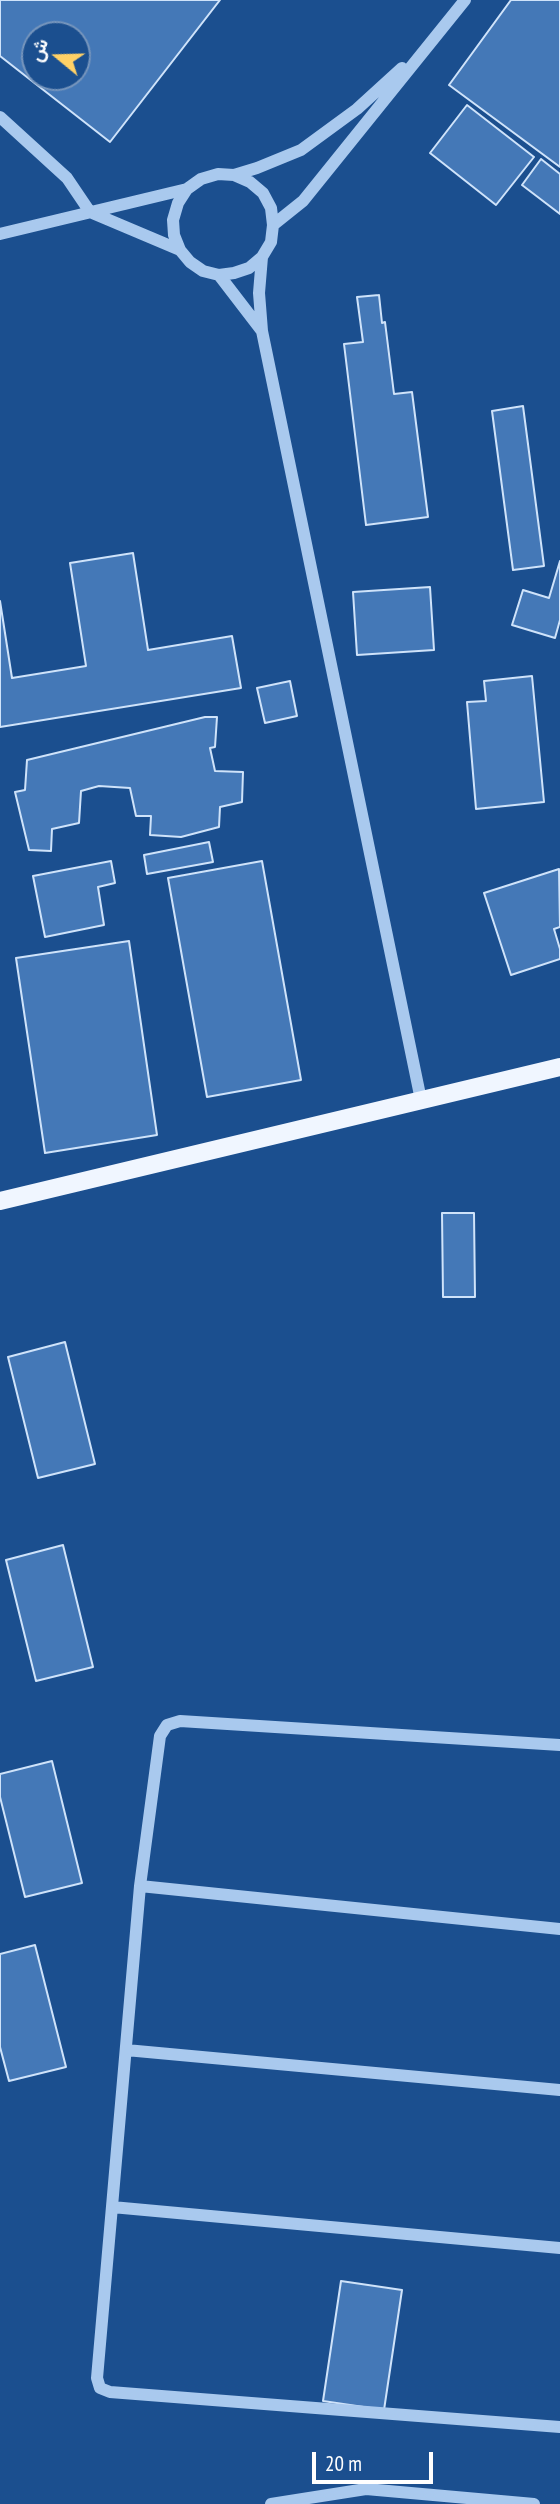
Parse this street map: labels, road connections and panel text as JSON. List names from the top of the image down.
{
  "scale_bar": "20 m",
  "north": "left"
}
